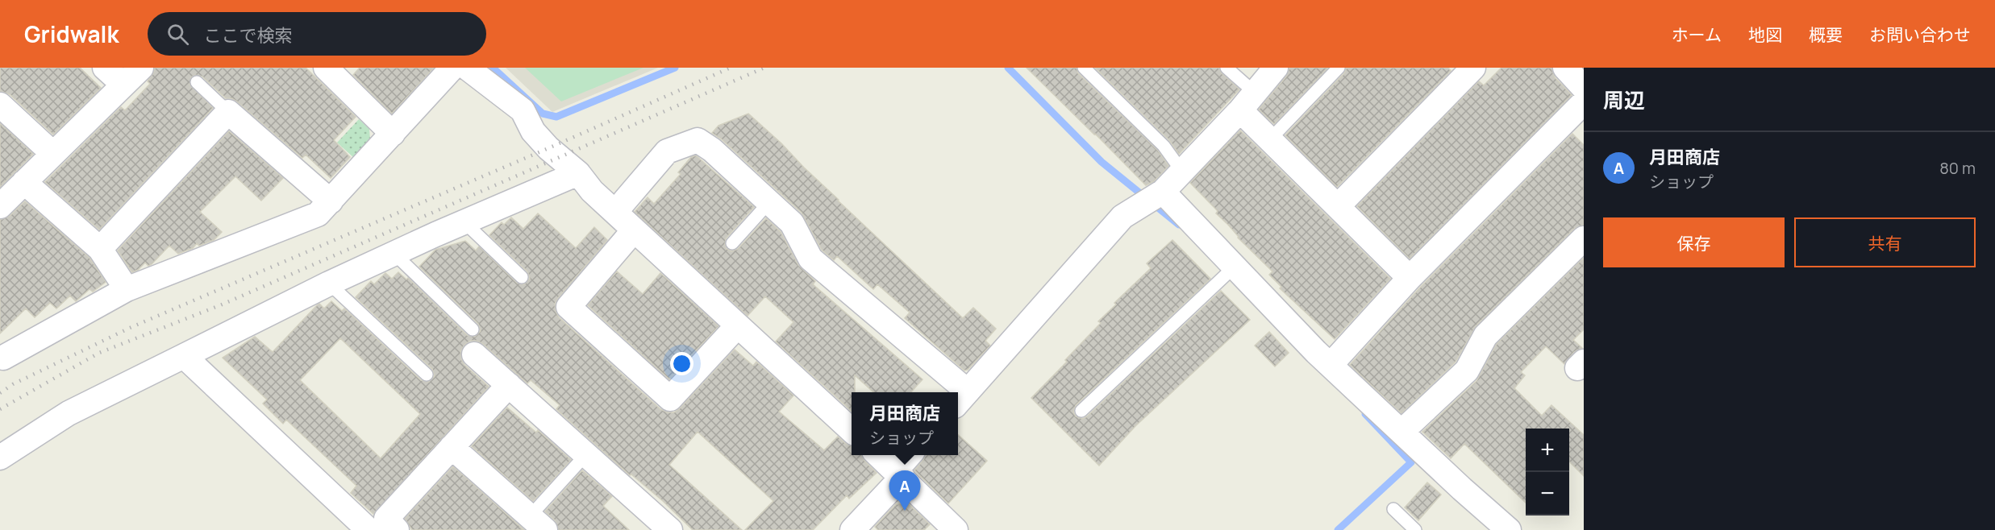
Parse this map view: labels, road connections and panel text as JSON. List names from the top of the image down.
{
  "page": {
    "header": "Gridwalk",
    "search": "ここで検索",
    "nav": [
      "ホーム",
      "地図",
      "概要",
      "お問い合わせ"
    ],
    "heading": "周辺",
    "list": [
      {
        "mark": "A",
        "name": "月田商店",
        "note": "ショップ",
        "value": "80 m"
      }
    ],
    "buttons": ["保存", "共有"],
    "popup": ["月田商店", "ショップ"],
    "map_buttons": ["+", "−"],
    "pins": "A"
  }
}
